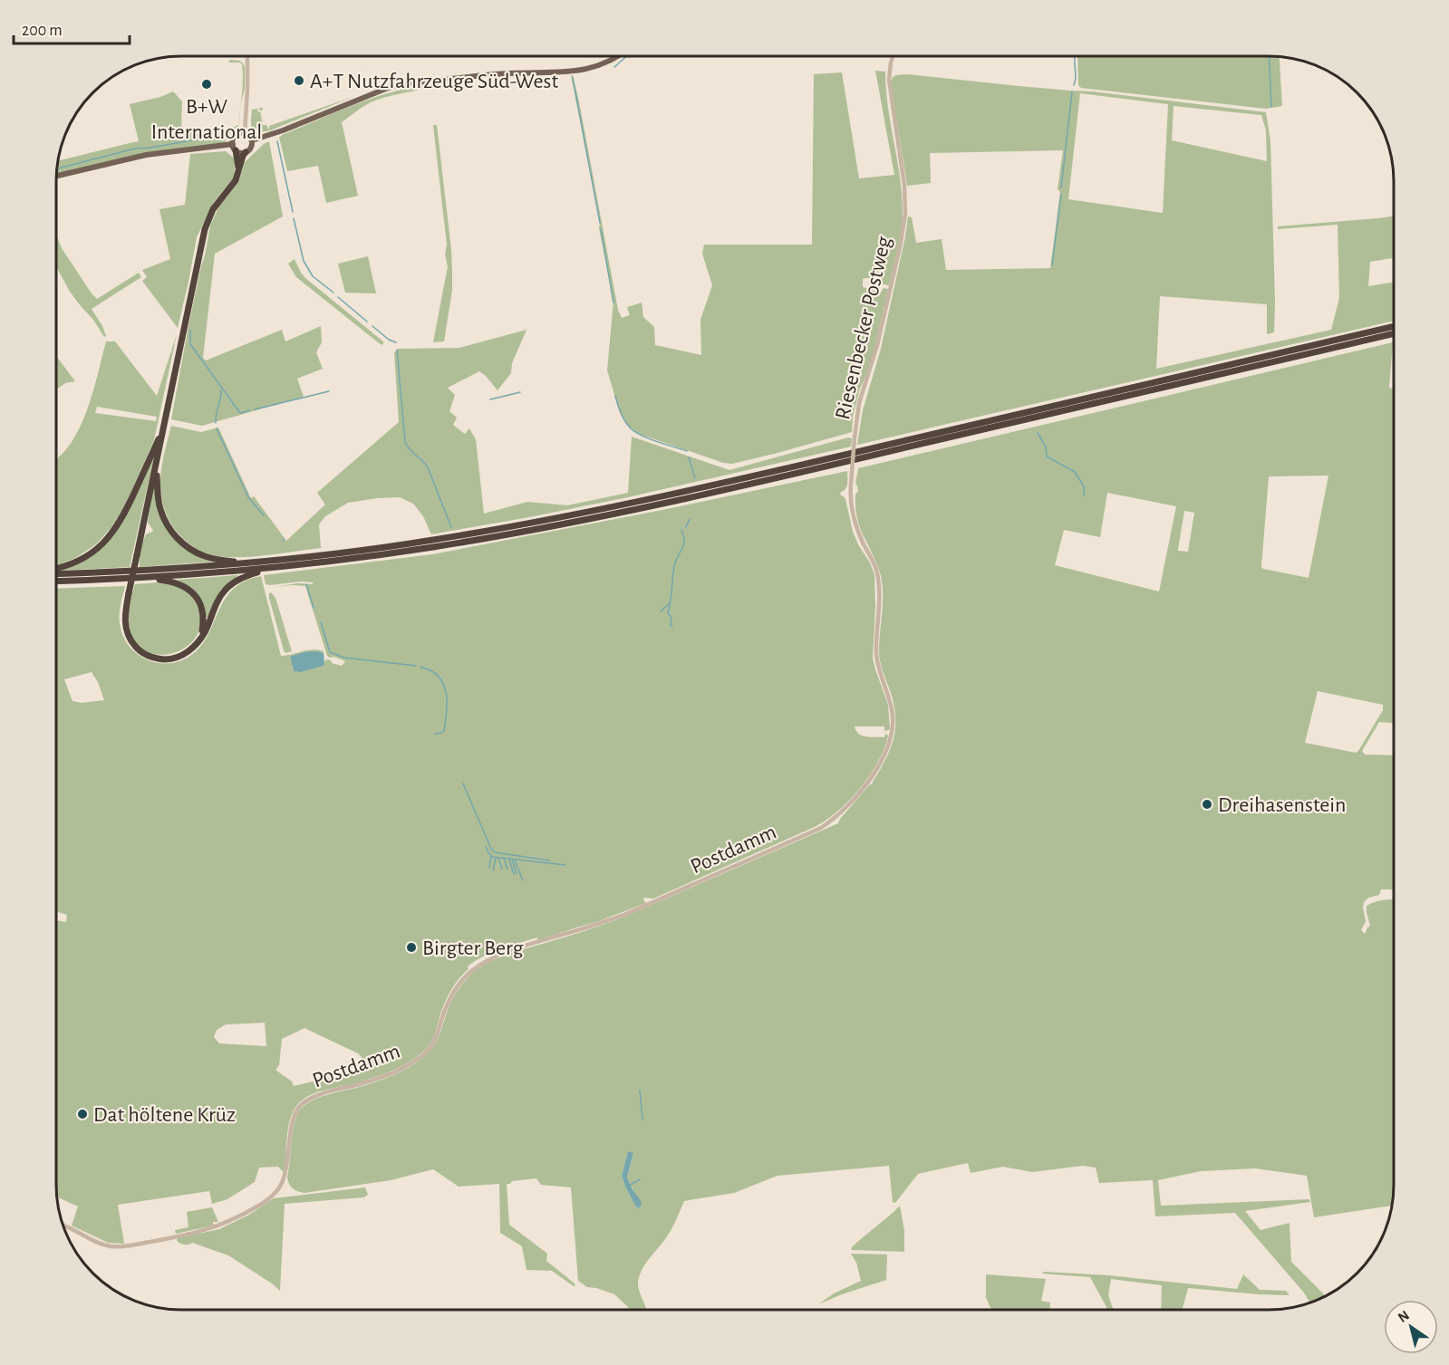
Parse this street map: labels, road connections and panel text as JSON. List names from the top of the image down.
{
  "streets": {
    "street": ["Riesenbecker Postweg", "Postdamm"]
  },
  "crossings": [
    ["Riesenbecker Postweg", "Postdamm"]
  ],
  "places": [
    "A+T Nutzfahrzeuge Süd-West",
    "B+W International",
    "Dreihasenstein",
    "Birgter Berg",
    "Dat höltene Krüz"
  ],
  "scale_bar": "200 m",
  "north": "top left"
}
